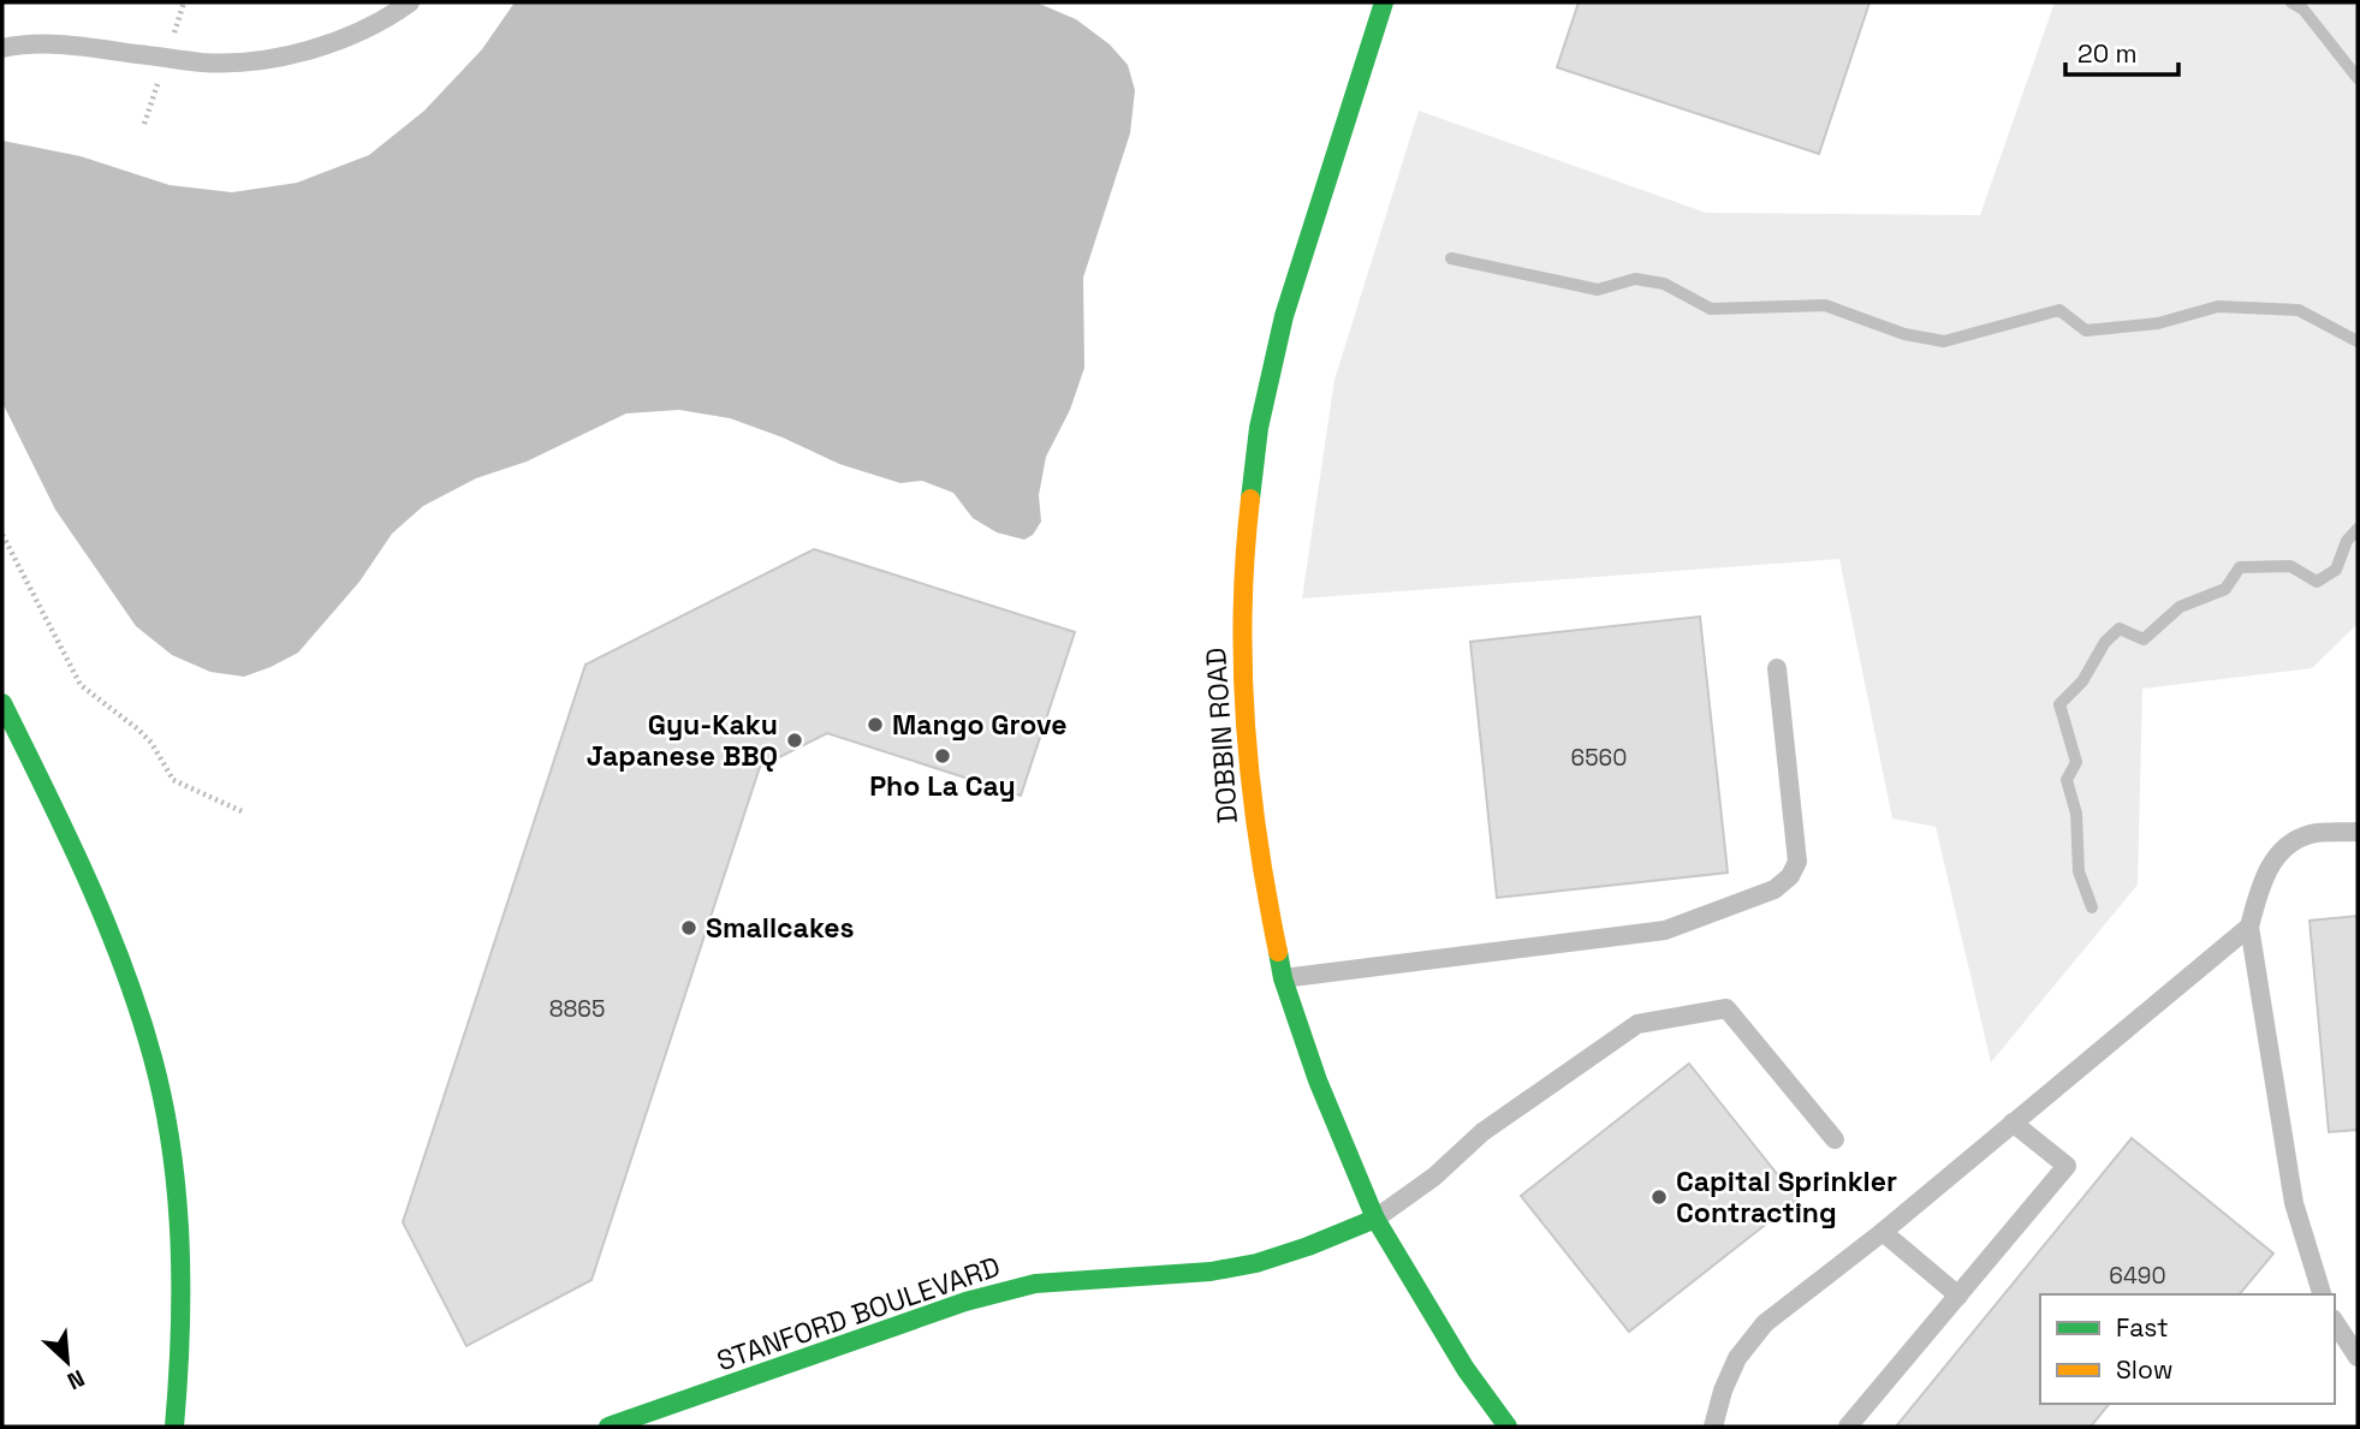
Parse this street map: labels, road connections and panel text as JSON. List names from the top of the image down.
{
  "streets": {
    "street": ["DOBBIN ROAD", "STANFORD BOULEVARD"]
  },
  "crossings": [
    ["DOBBIN ROAD", "STANFORD BOULEVARD"]
  ],
  "places": [
    "Mango Grove",
    "Gyu-Kaku Japanese BBQ",
    "Pho La Cay",
    "Smallcakes",
    "Capital Sprinkler Contracting"
  ],
  "house_numbers": ["6560", "8865", "6490"],
  "legend": ["Fast", "Slow"],
  "scale_bar": "20 m",
  "north": "bottom right"
}
